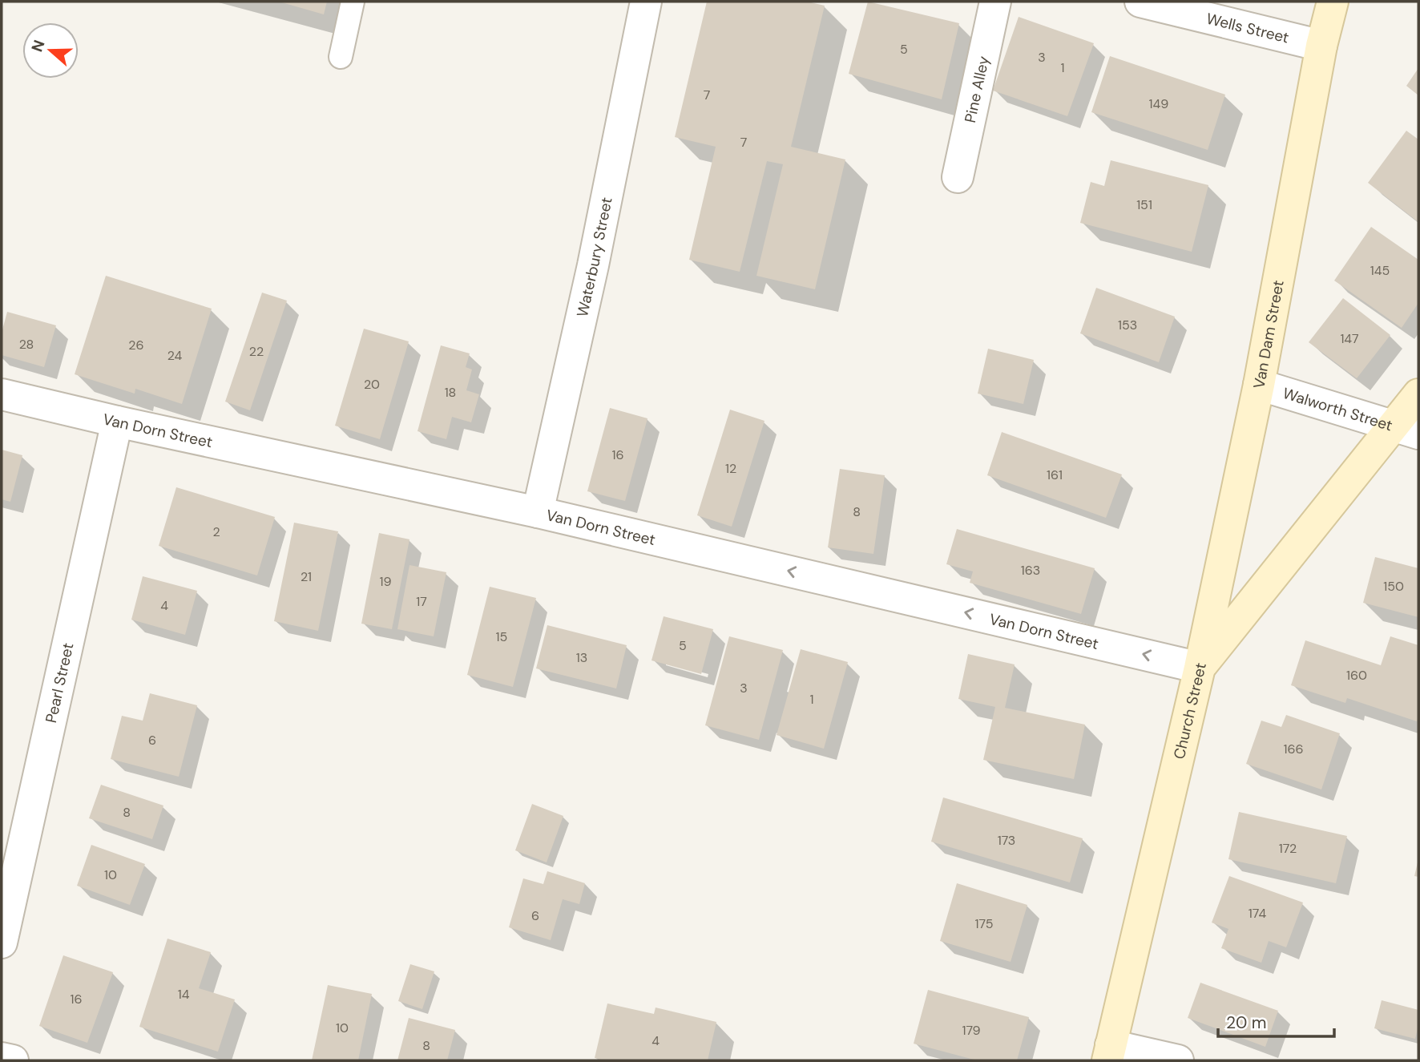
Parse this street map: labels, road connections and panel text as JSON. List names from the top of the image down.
{
  "streets": {
    "main road": ["Van Dam Street", "Church Street"],
    "street": [
      "Wells Street",
      "Pine Alley",
      "Waterbury Street",
      "Walworth Street",
      "Van Dorn Street",
      "Pearl Street"
    ]
  },
  "crossings": [
    ["Wells Street", "Van Dam Street"],
    ["Waterbury Street", "Van Dorn Street"],
    ["Van Dam Street", "Walworth Street"],
    ["Van Dam Street", "Van Dorn Street"],
    ["Van Dam Street", "Church Street"],
    ["Walworth Street", "Church Street"],
    ["Van Dorn Street", "Pearl Street"],
    ["Van Dorn Street", "Church Street"]
  ],
  "one_way": ["Van Dorn Street"],
  "house_numbers": [
    "5",
    "3",
    "1",
    "7",
    "149",
    "7",
    "151",
    "145",
    "153",
    "147",
    "28",
    "26",
    "22",
    "24",
    "20",
    "18",
    "16",
    "12",
    "161",
    "8",
    "2",
    "163",
    "21",
    "19",
    "150",
    "17",
    "4",
    "15",
    "5",
    "13",
    "160",
    "3",
    "1",
    "6",
    "166",
    "8",
    "173",
    "172",
    "10",
    "174",
    "6",
    "175",
    "14",
    "16",
    "10",
    "179",
    "4",
    "8"
  ],
  "scale_bar": "20 m",
  "north": "left"
}
